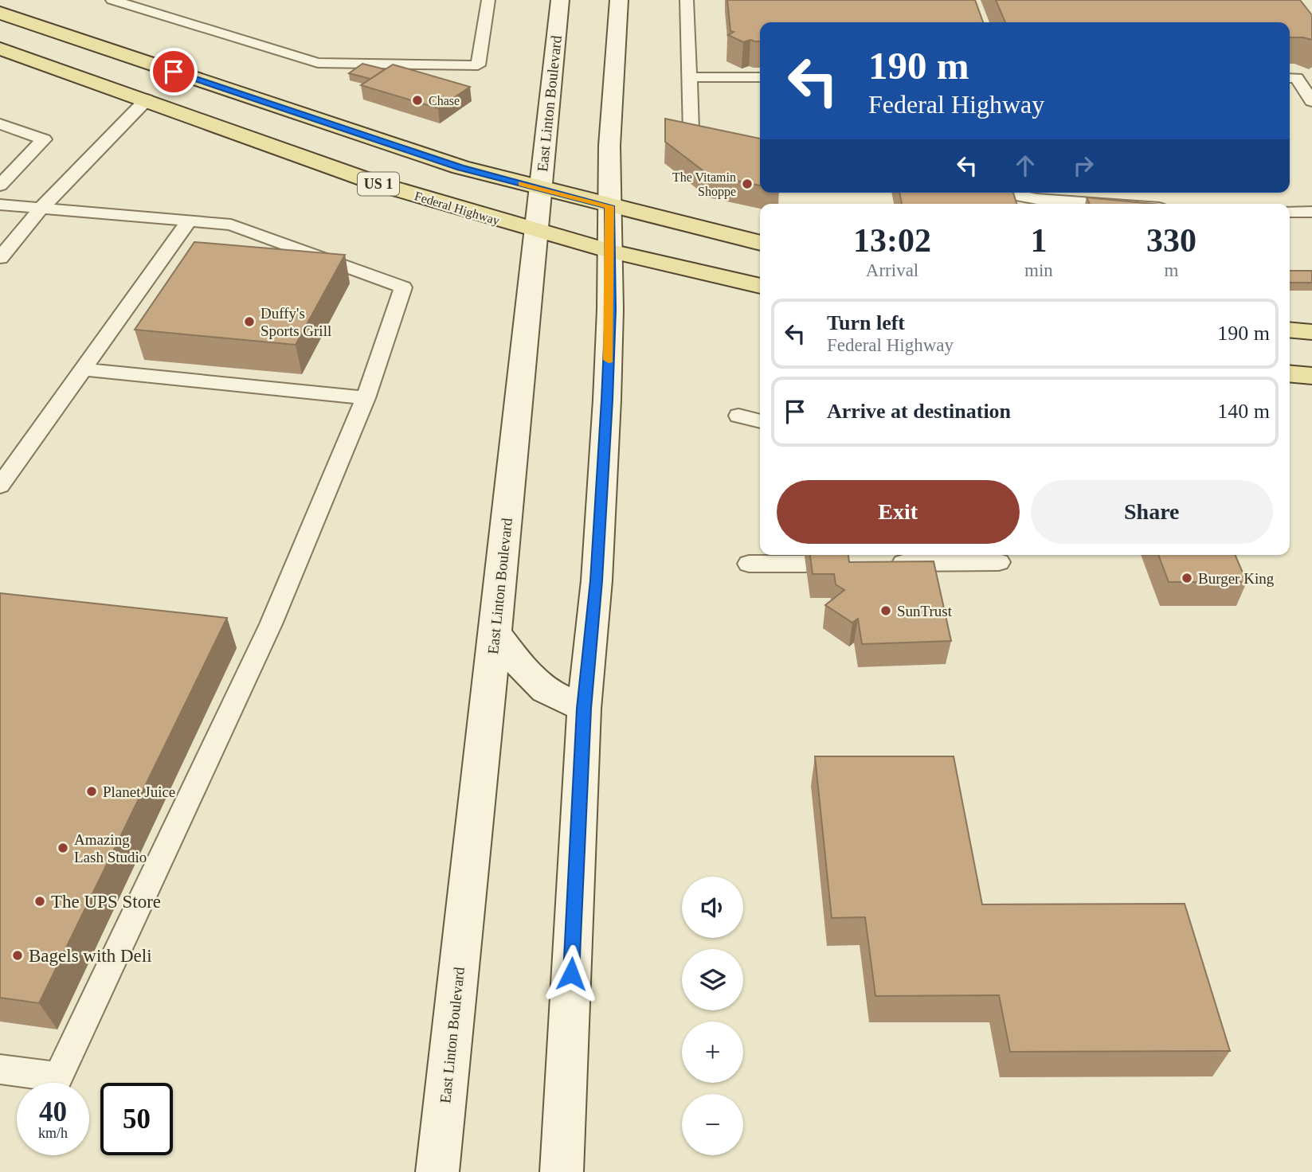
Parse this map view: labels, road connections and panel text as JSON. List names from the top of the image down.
{
  "streets": {
    "main road": ["East Linton Boulevard", "US 1", "Federal Highway"]
  },
  "crossings": [
    ["East Linton Boulevard", "Federal Highway"]
  ],
  "places": [
    "Chase",
    "The Vitamin Shoppe",
    "Duffy's Sports Grill",
    "Burger King",
    "SunTrust",
    "Planet Juice",
    "Amazing Lash Studio",
    "The UPS Store",
    "Bagels with Deli"
  ],
  "page": {
    "turn": ["190 m", "Federal Highway"],
    "eta": [
      "13:02",
      "Arrival",
      "1",
      "min",
      "330",
      "m"
    ],
    "list": [
      {
        "name": "Turn left",
        "note": "Federal Highway",
        "value": "190 m"
      },
      {
        "name": "Arrive at destination",
        "value": "140 m"
      }
    ],
    "buttons": ["Exit", "Share"],
    "map_buttons": ["+", "−"],
    "speed": "40 km/h",
    "limit": "50"
  }
}
